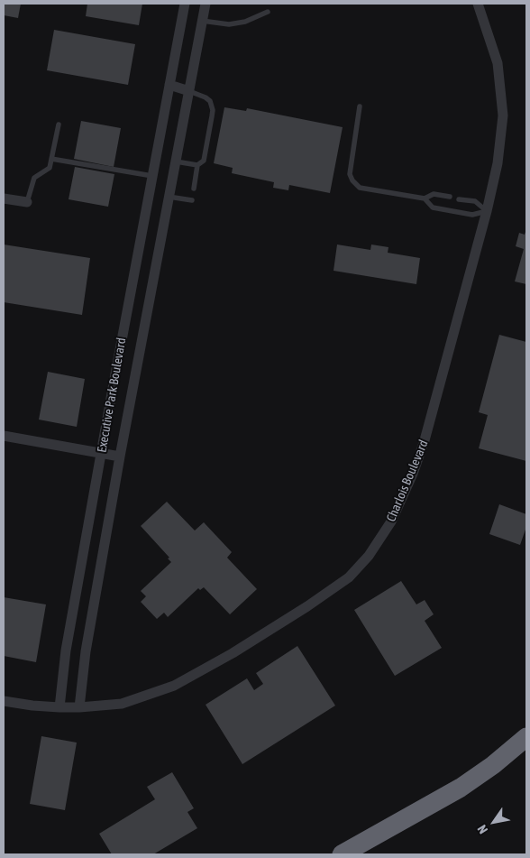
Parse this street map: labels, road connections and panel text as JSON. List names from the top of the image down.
{
  "streets": {
    "street": ["Executive Park Boulevard", "Charlois Boulevard"]
  },
  "crossings": [
    ["Executive Park Boulevard", "Charlois Boulevard"]
  ],
  "north": "bottom left"
}
